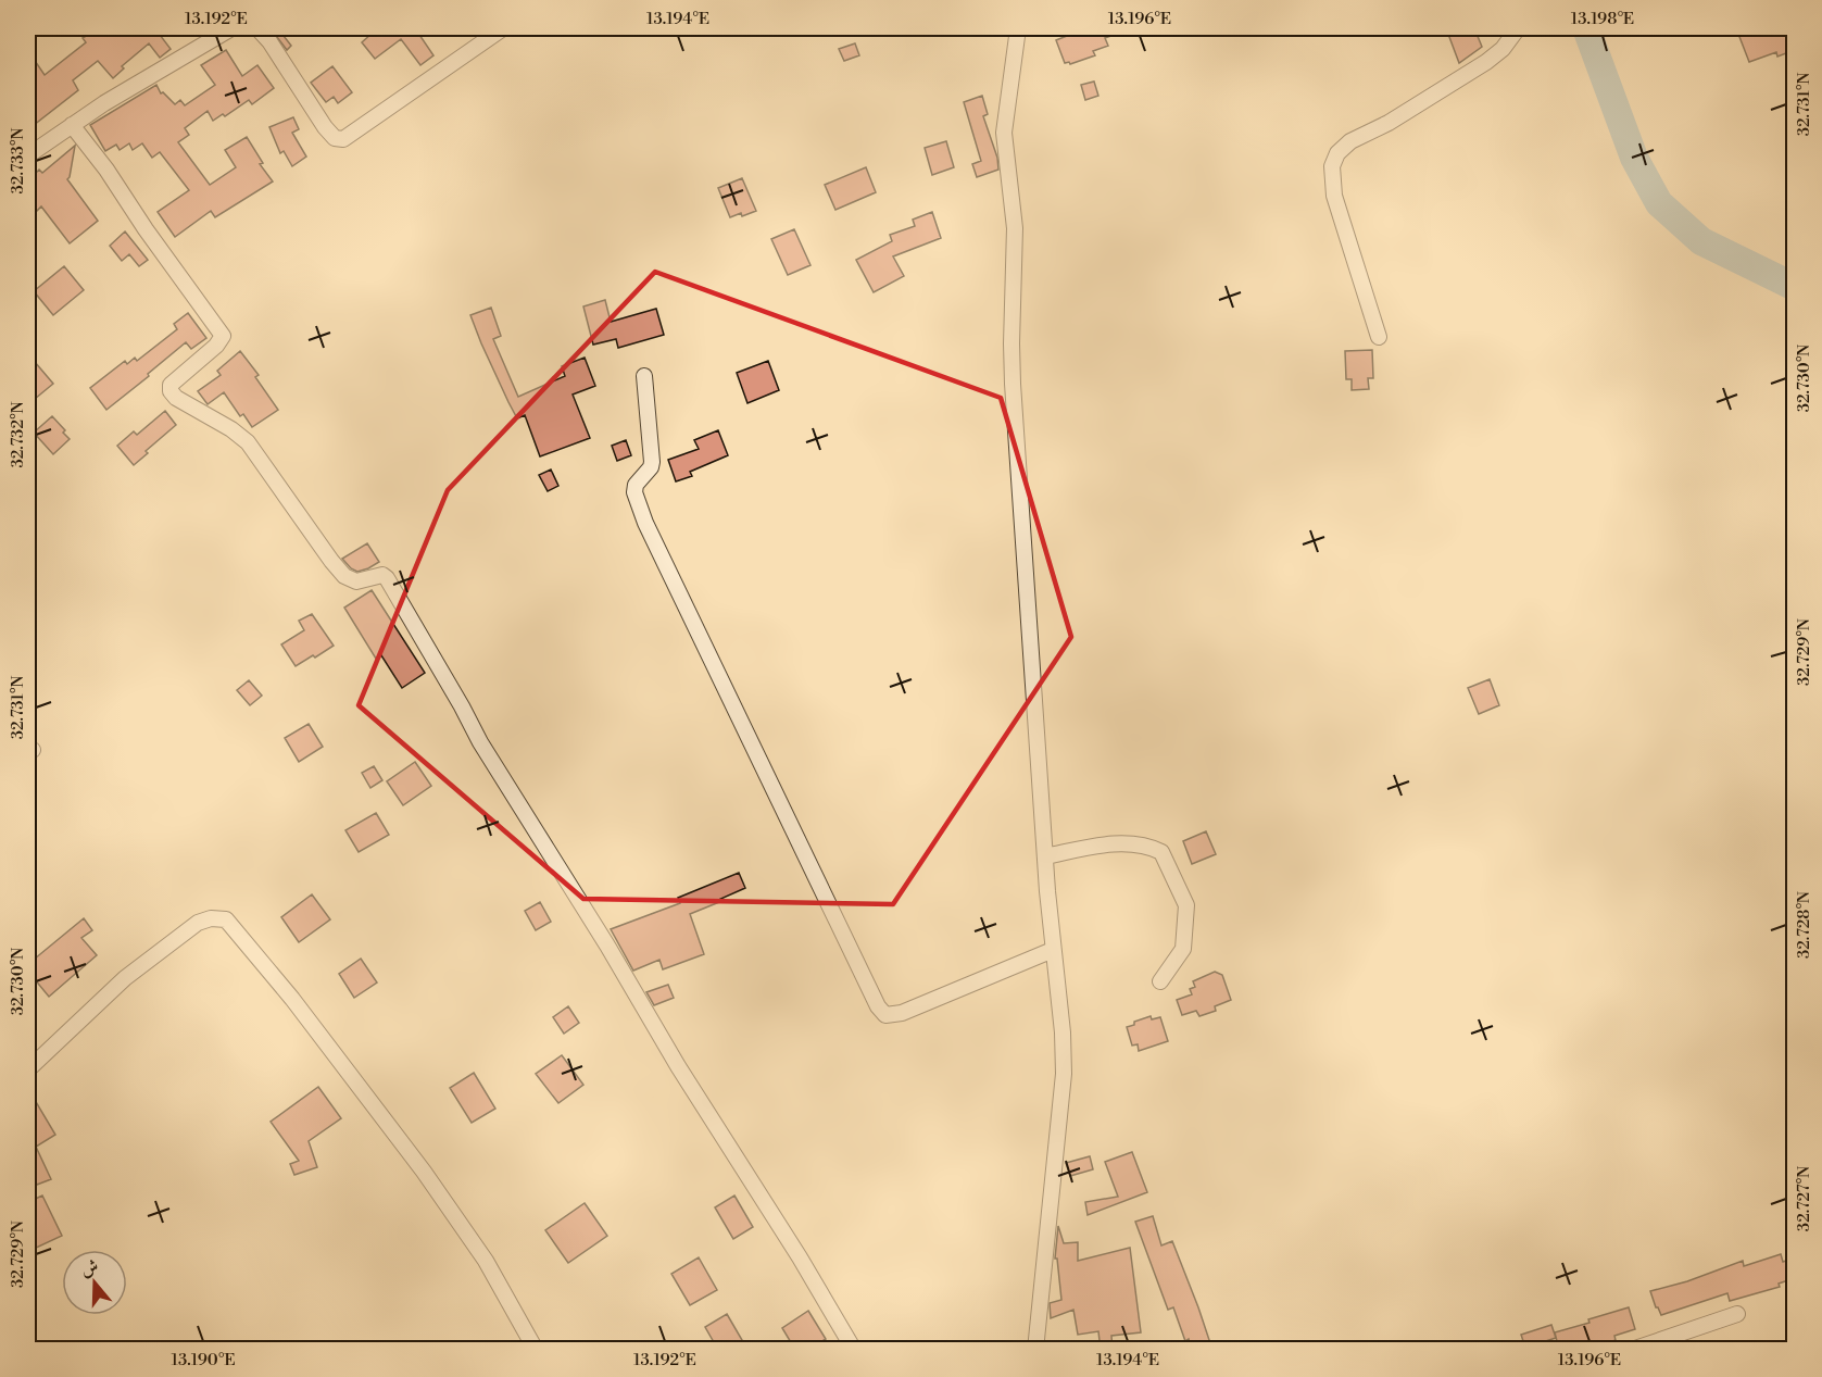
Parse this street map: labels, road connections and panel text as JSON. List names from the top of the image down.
{
  "north": "top",
  "coordinates": [
    "13.192°E",
    "13.194°E",
    "13.196°E",
    "13.198°E",
    "32.731°N",
    "32.733°N",
    "32.730°N",
    "32.732°N",
    "32.729°N",
    "32.728°N",
    "32.727°N",
    "13.190°E"
  ]
}
